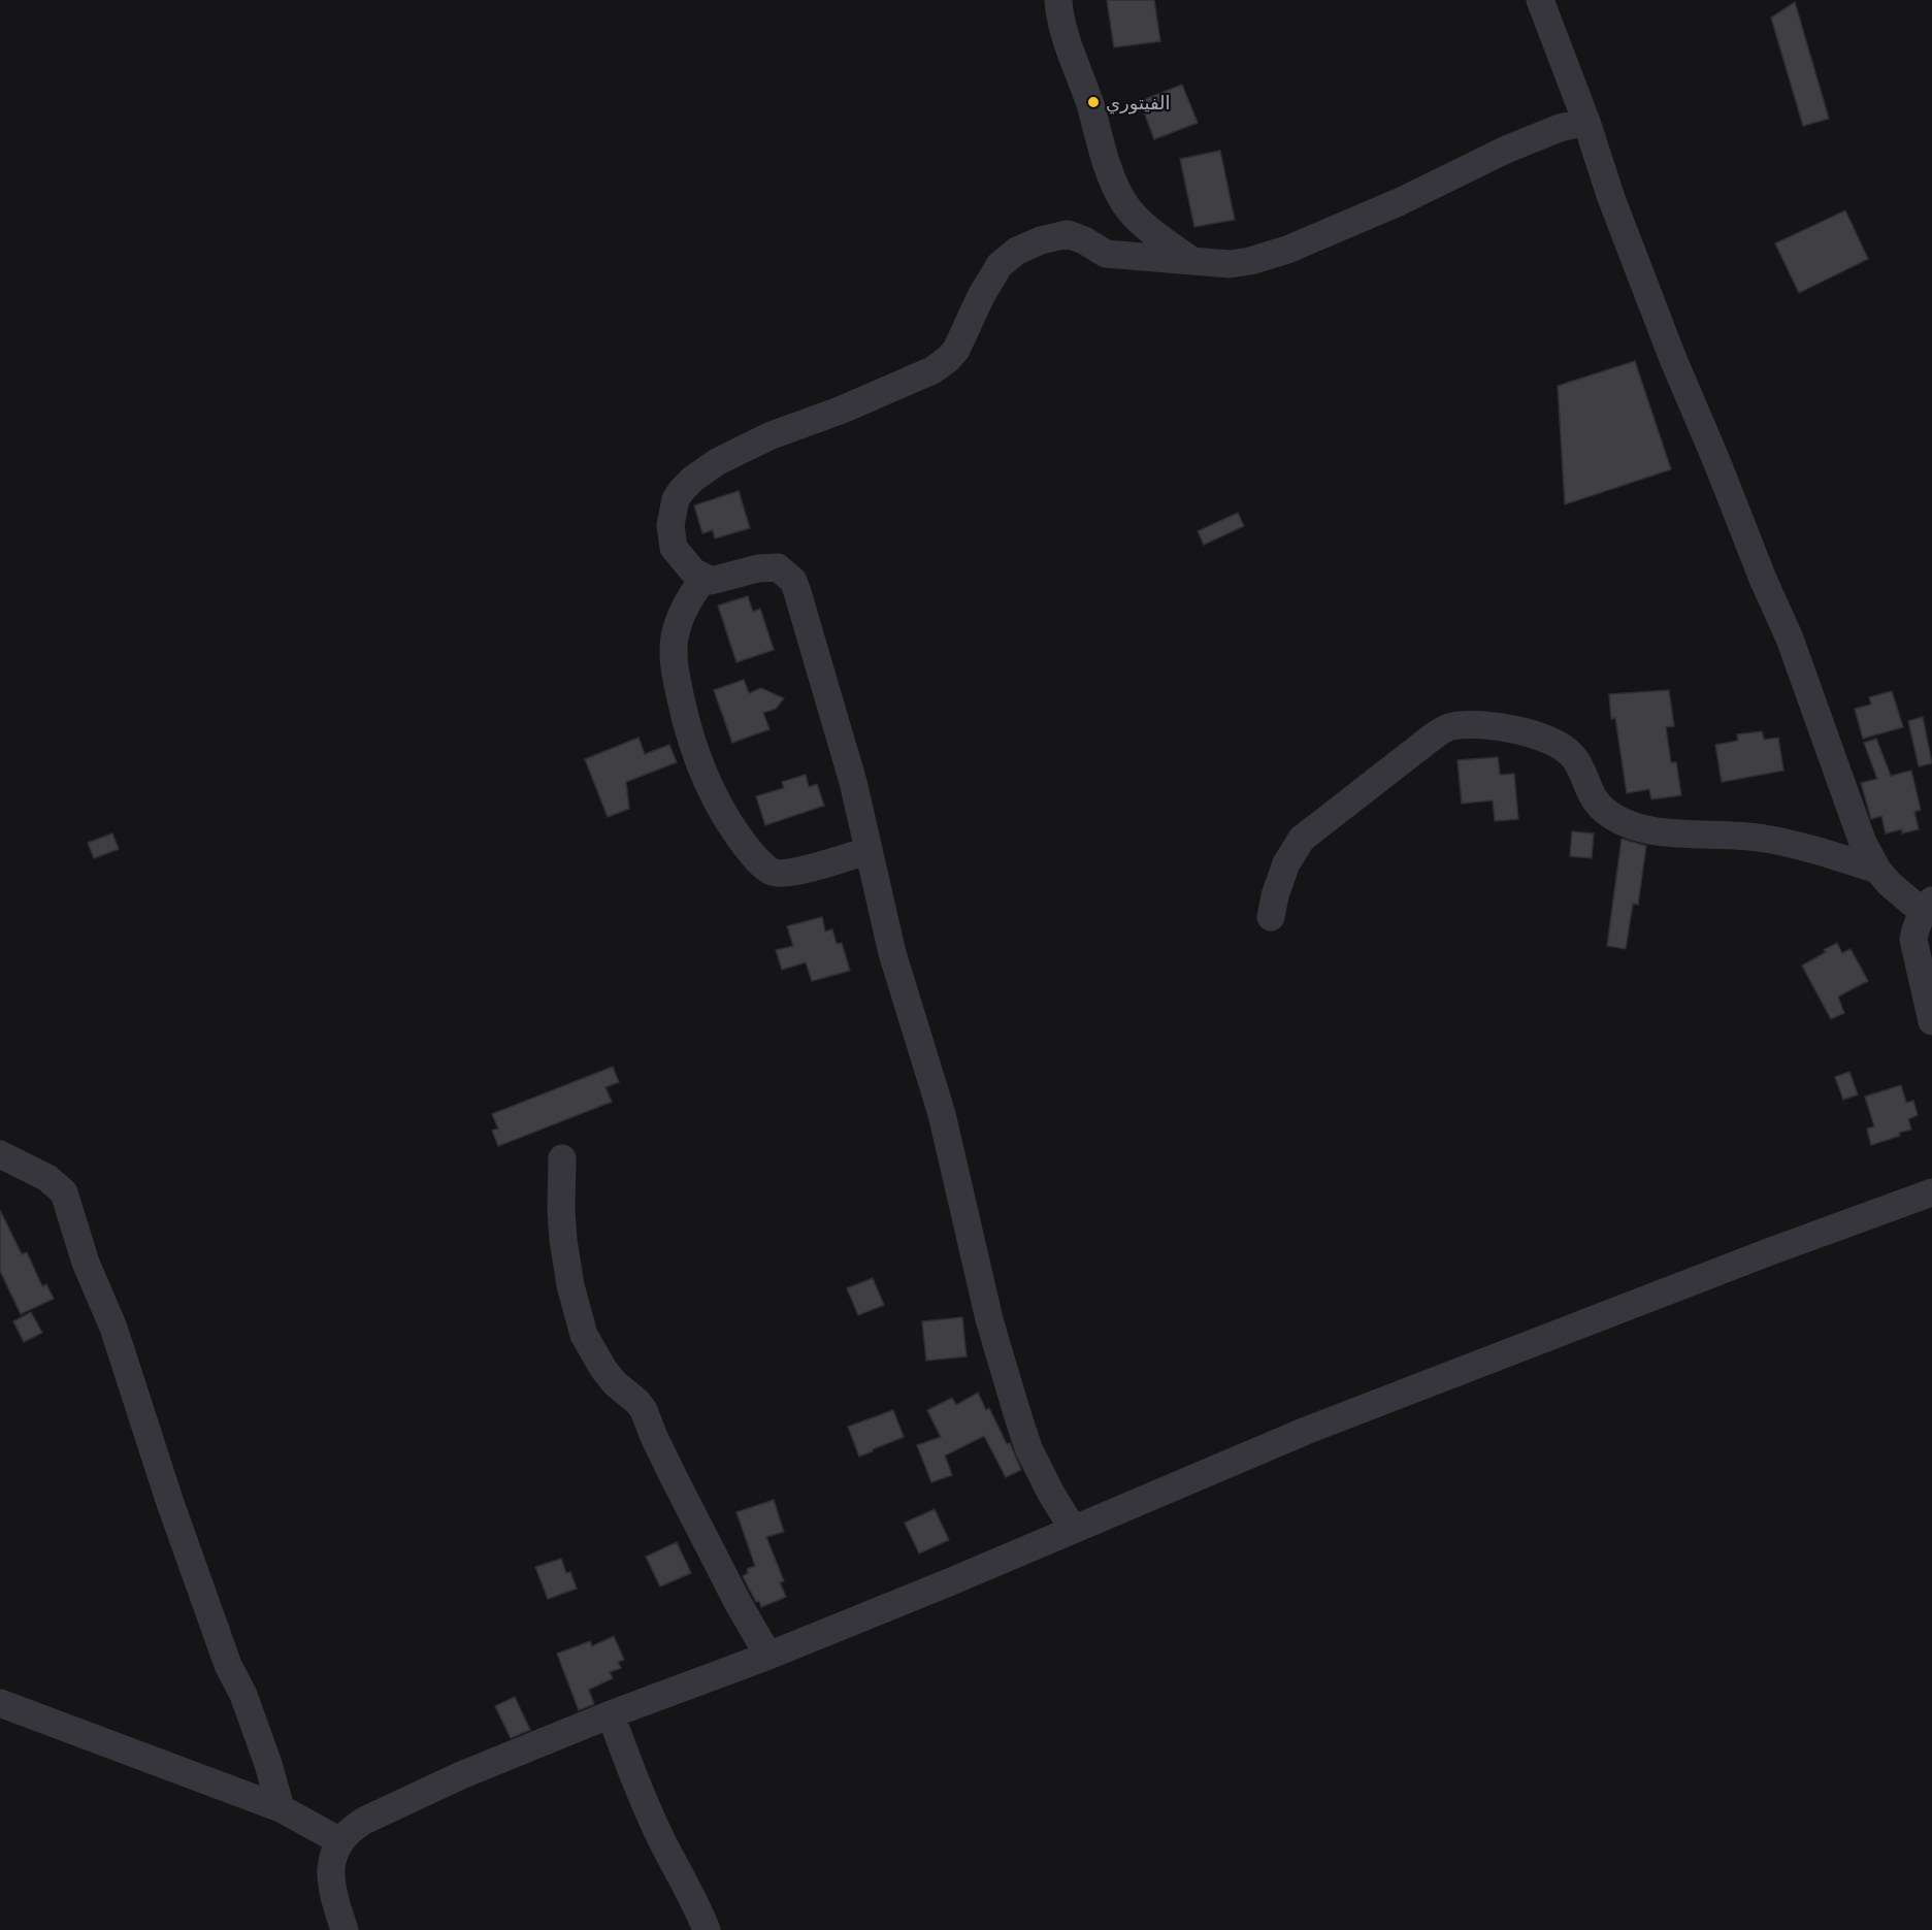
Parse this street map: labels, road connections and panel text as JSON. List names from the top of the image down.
{
  "places": ["الفيتوري"]
}
